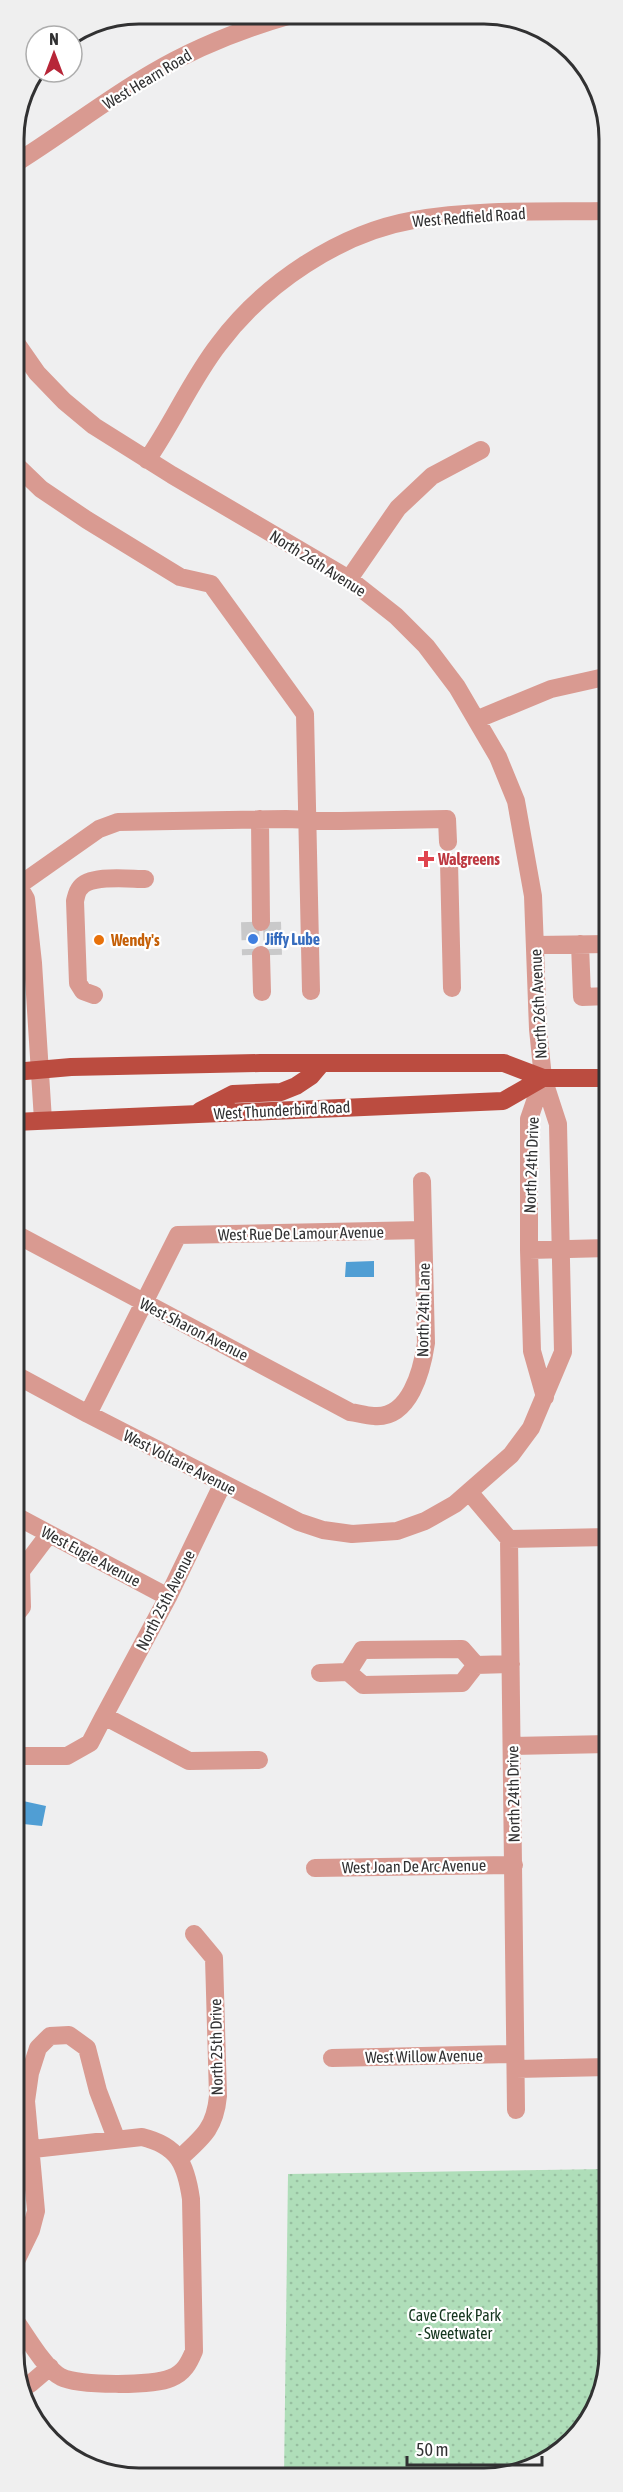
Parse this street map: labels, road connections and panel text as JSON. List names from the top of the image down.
{
  "streets": {
    "main road": ["West Thunderbird Road"],
    "street": [
      "West Hearn Road",
      "West Redfield Road",
      "North 26th Avenue",
      "North 24th Drive",
      "West Rue De Lamour Avenue",
      "North 24th Lane",
      "West Sharon Avenue",
      "West Voltaire Avenue",
      "West Eugie Avenue",
      "North 25th Avenue",
      "West Joan De Arc Avenue",
      "North 25th Drive",
      "West Willow Avenue"
    ]
  },
  "crossings": [
    ["West Redfield Road", "North 26th Avenue"],
    ["North 26th Avenue", "West Thunderbird Road"],
    ["North 26th Avenue", "North 24th Drive"],
    ["West Thunderbird Road", "North 24th Drive"],
    ["North 24th Drive", "West Voltaire Avenue"],
    ["North 24th Drive", "West Joan De Arc Avenue"],
    ["North 24th Drive", "West Willow Avenue"],
    ["West Rue De Lamour Avenue", "North 24th Lane"],
    ["West Rue De Lamour Avenue", "West Sharon Avenue"],
    ["North 24th Lane", "West Sharon Avenue"],
    ["West Voltaire Avenue", "North 25th Avenue"],
    ["West Eugie Avenue", "North 25th Avenue"]
  ],
  "parks": ["Cave Creek Park - Sweetwater"],
  "places": {
    "health": ["Walgreens"],
    "other": ["Jiffy Lube", "Wendy's"]
  },
  "scale_bar": "50 m",
  "north": "top"
}
